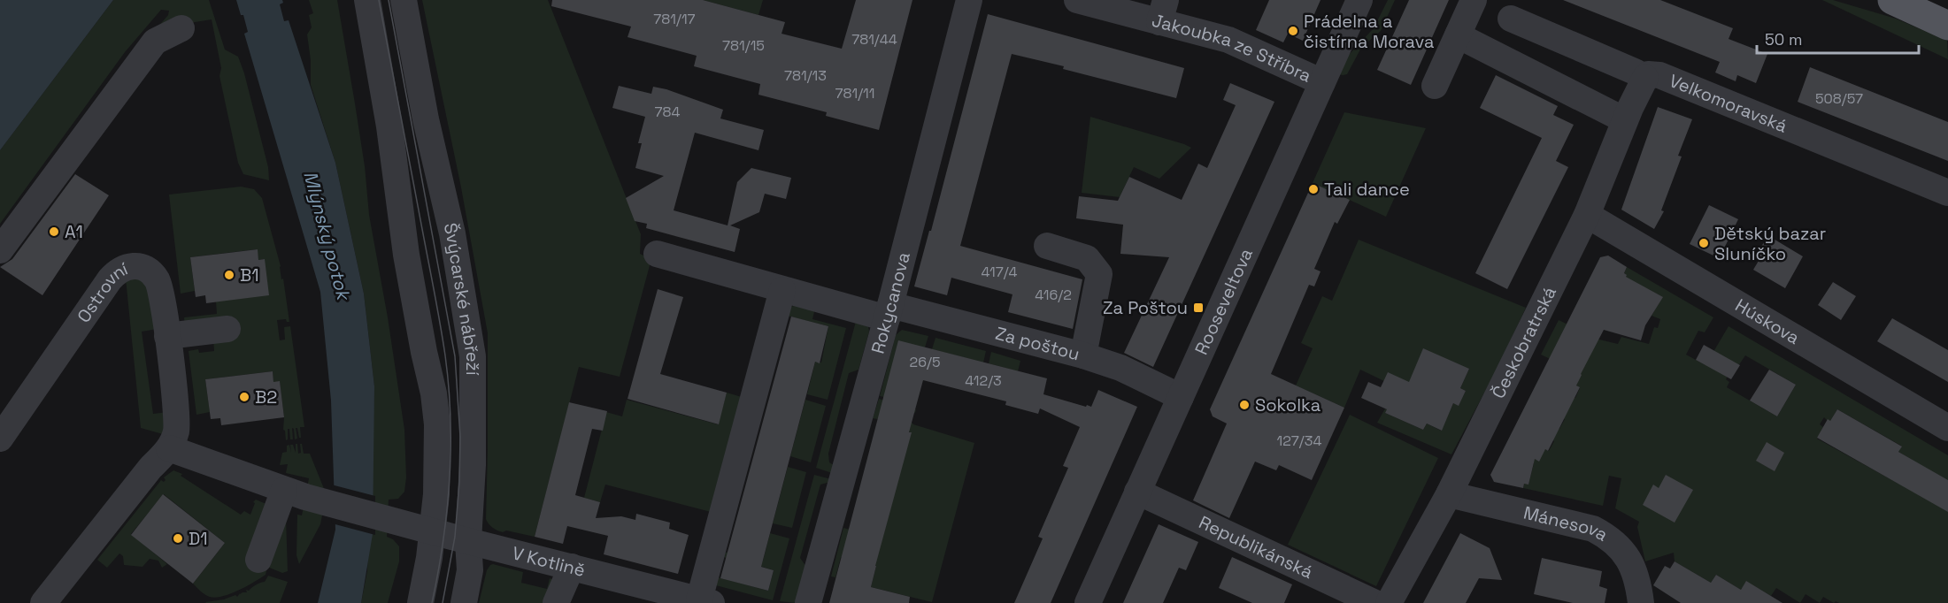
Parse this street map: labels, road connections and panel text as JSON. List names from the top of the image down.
{
  "streets": {
    "street": [
      "Jakoubka ze Stříbra",
      "Velkomoravská",
      "Ostrovní",
      "Švýcarské nábřeží",
      "Rooseveltova",
      "Rokycanova",
      "Húskova",
      "Českobratrská",
      "Za poštou",
      "Mánesova",
      "Republikánská",
      "V Kotlině"
    ]
  },
  "crossings": [
    ["Jakoubka ze Stříbra", "Rooseveltova"],
    ["Velkomoravská", "Českobratrská"],
    ["Švýcarské nábřeží", "V Kotlině"],
    ["Rooseveltova", "Za poštou"],
    ["Rooseveltova", "Republikánská"],
    ["Rokycanova", "Za poštou"],
    ["Húskova", "Českobratrská"],
    ["Českobratrská", "Mánesova"]
  ],
  "water": ["Mlýnský potok"],
  "places": {
    "other": [
      "Prádelna a čistírna Morava",
      "Tali dance",
      "A1",
      "Dětský bazar Sluníčko",
      "B1",
      "B2",
      "Sokolka",
      "D1"
    ],
    "transit": ["Za Poštou"]
  },
  "house_numbers": [
    "781/17",
    "781/44",
    "781/15",
    "781/13",
    "781/11",
    "508/57",
    "784",
    "417/4",
    "416/2",
    "26/5",
    "412/3",
    "127/34"
  ],
  "scale_bar": "50 m"
}
